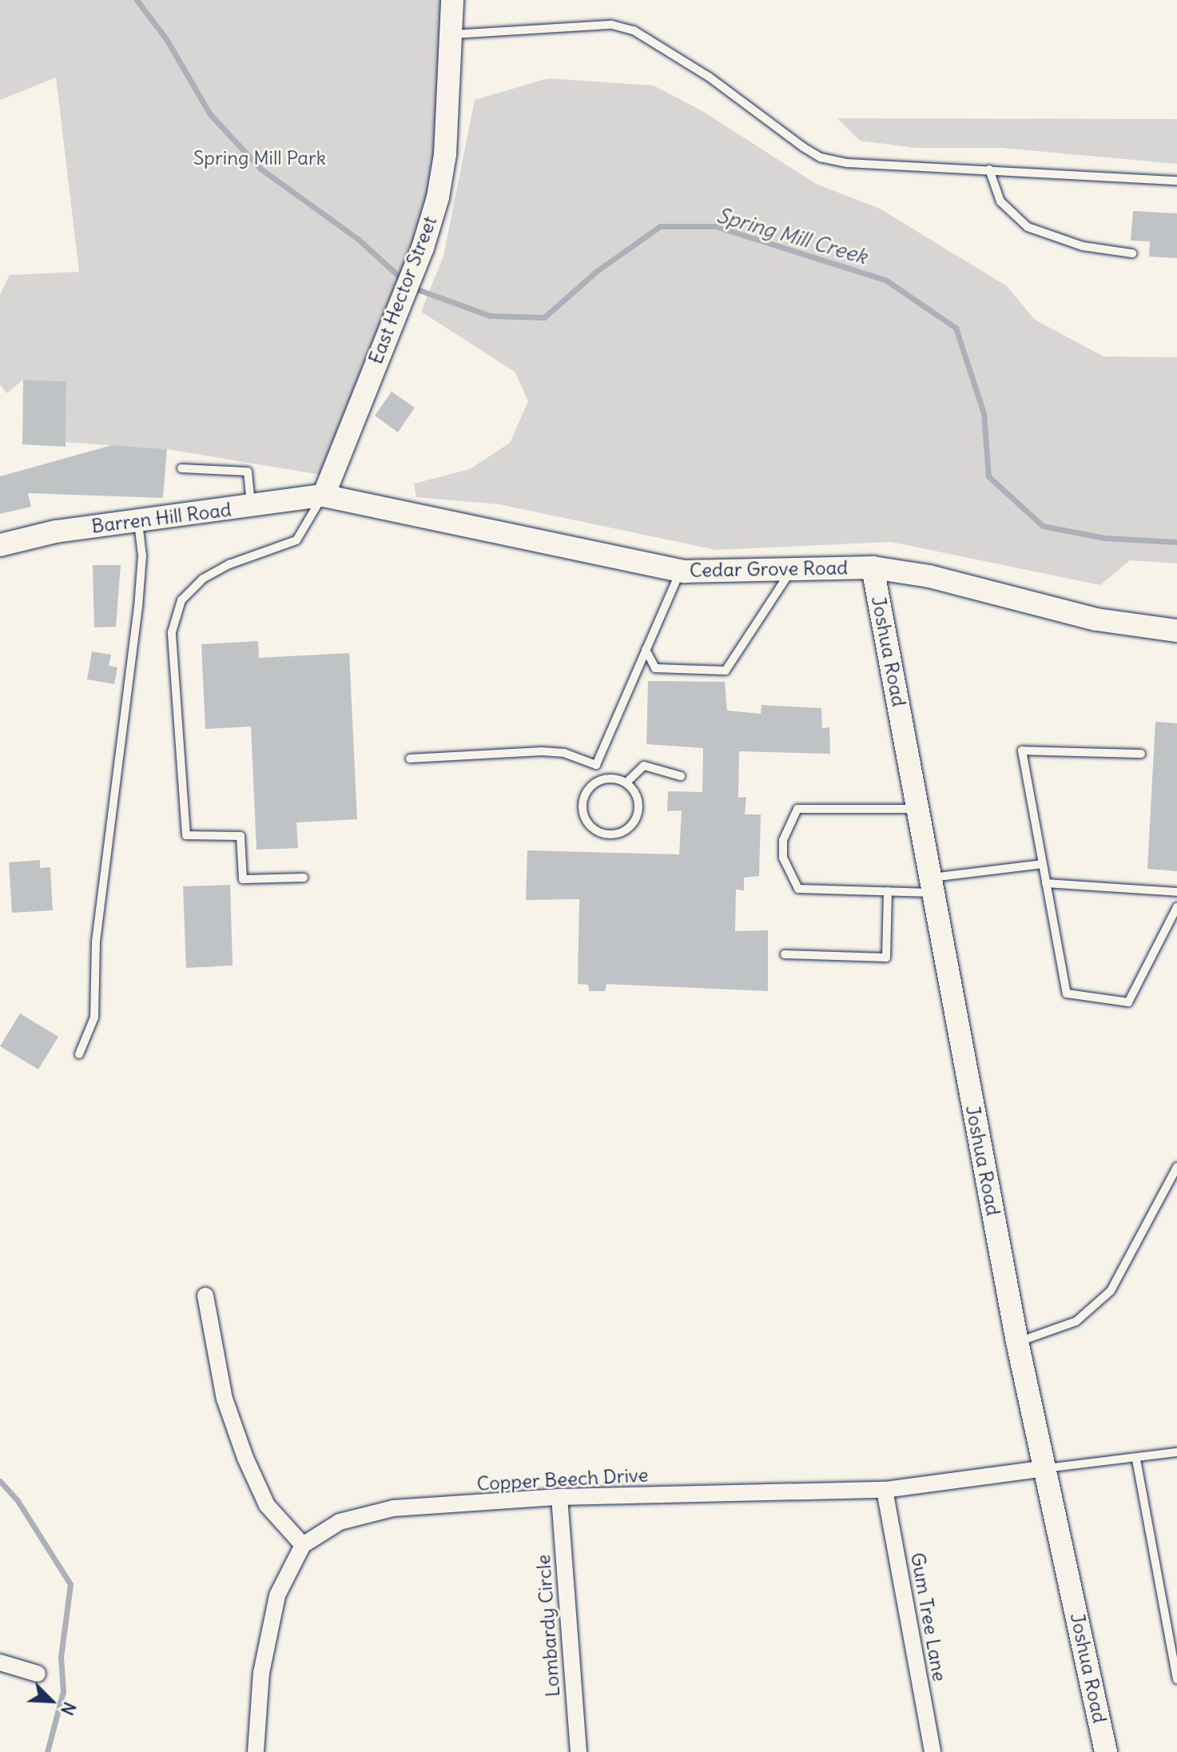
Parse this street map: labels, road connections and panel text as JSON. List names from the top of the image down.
{
  "streets": {
    "main road": [
      "East Hector Street",
      "Barren Hill Road",
      "Cedar Grove Road",
      "Joshua Road"
    ],
    "street": ["Copper Beech Drive", "Gum Tree Lane", "Lombardy Circle"]
  },
  "crossings": [
    ["East Hector Street", "Barren Hill Road"],
    ["East Hector Street", "Cedar Grove Road"],
    ["Barren Hill Road", "Cedar Grove Road"],
    ["Cedar Grove Road", "Joshua Road"],
    ["Joshua Road", "Copper Beech Drive"],
    ["Copper Beech Drive", "Gum Tree Lane"],
    ["Copper Beech Drive", "Lombardy Circle"]
  ],
  "water": ["Spring Mill Creek"],
  "parks": ["Spring Mill Park"],
  "north": "bottom right"
}
